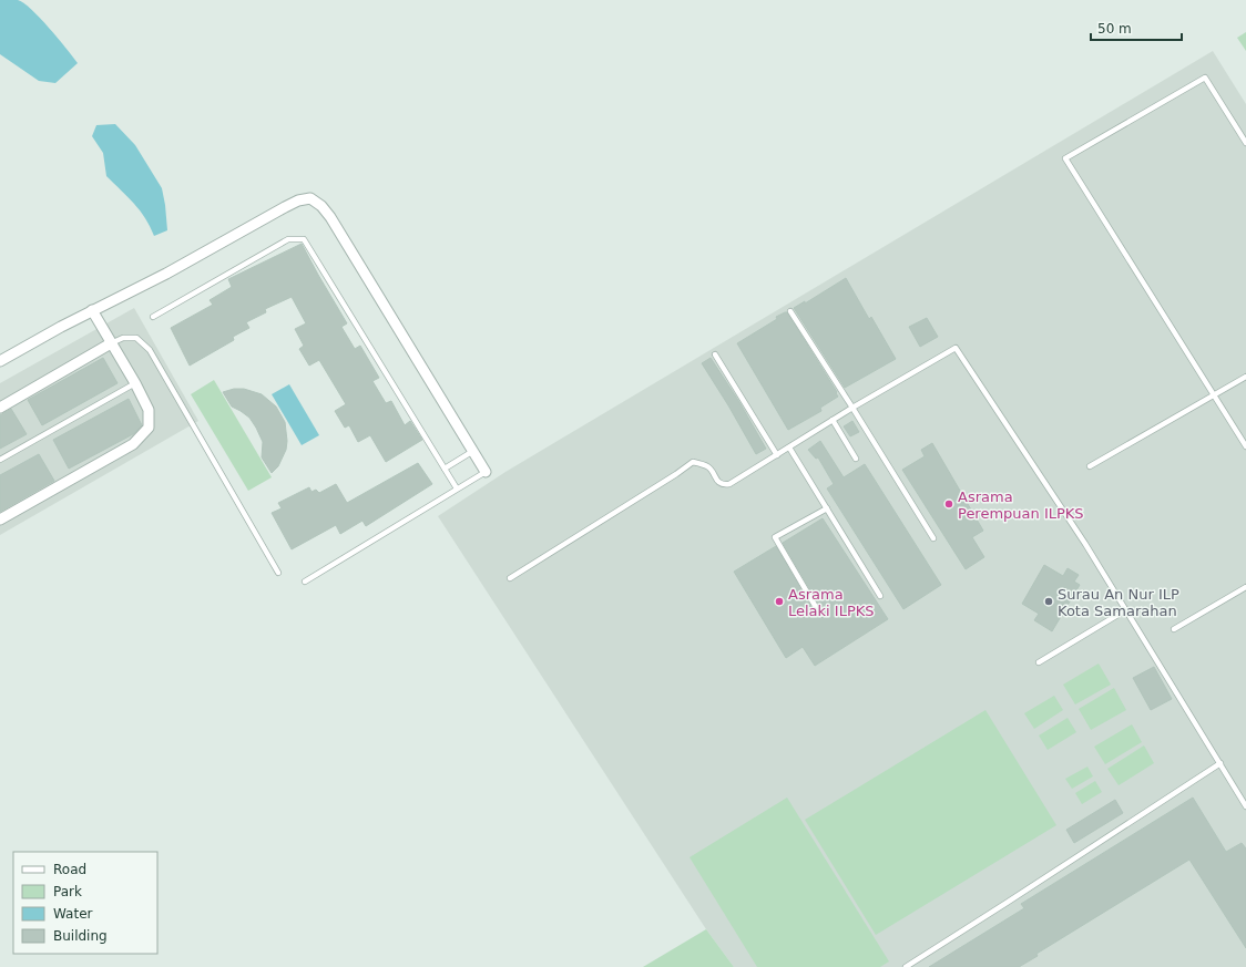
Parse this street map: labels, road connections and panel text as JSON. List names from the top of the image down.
{
  "places": ["Asrama Perempuan ILPKS", "Asrama Lelaki ILPKS", "Surau An Nur ILP Kota Samarahan"],
  "legend": [
    "Road",
    "Park",
    "Water",
    "Building"
  ],
  "scale_bar": "50 m"
}
